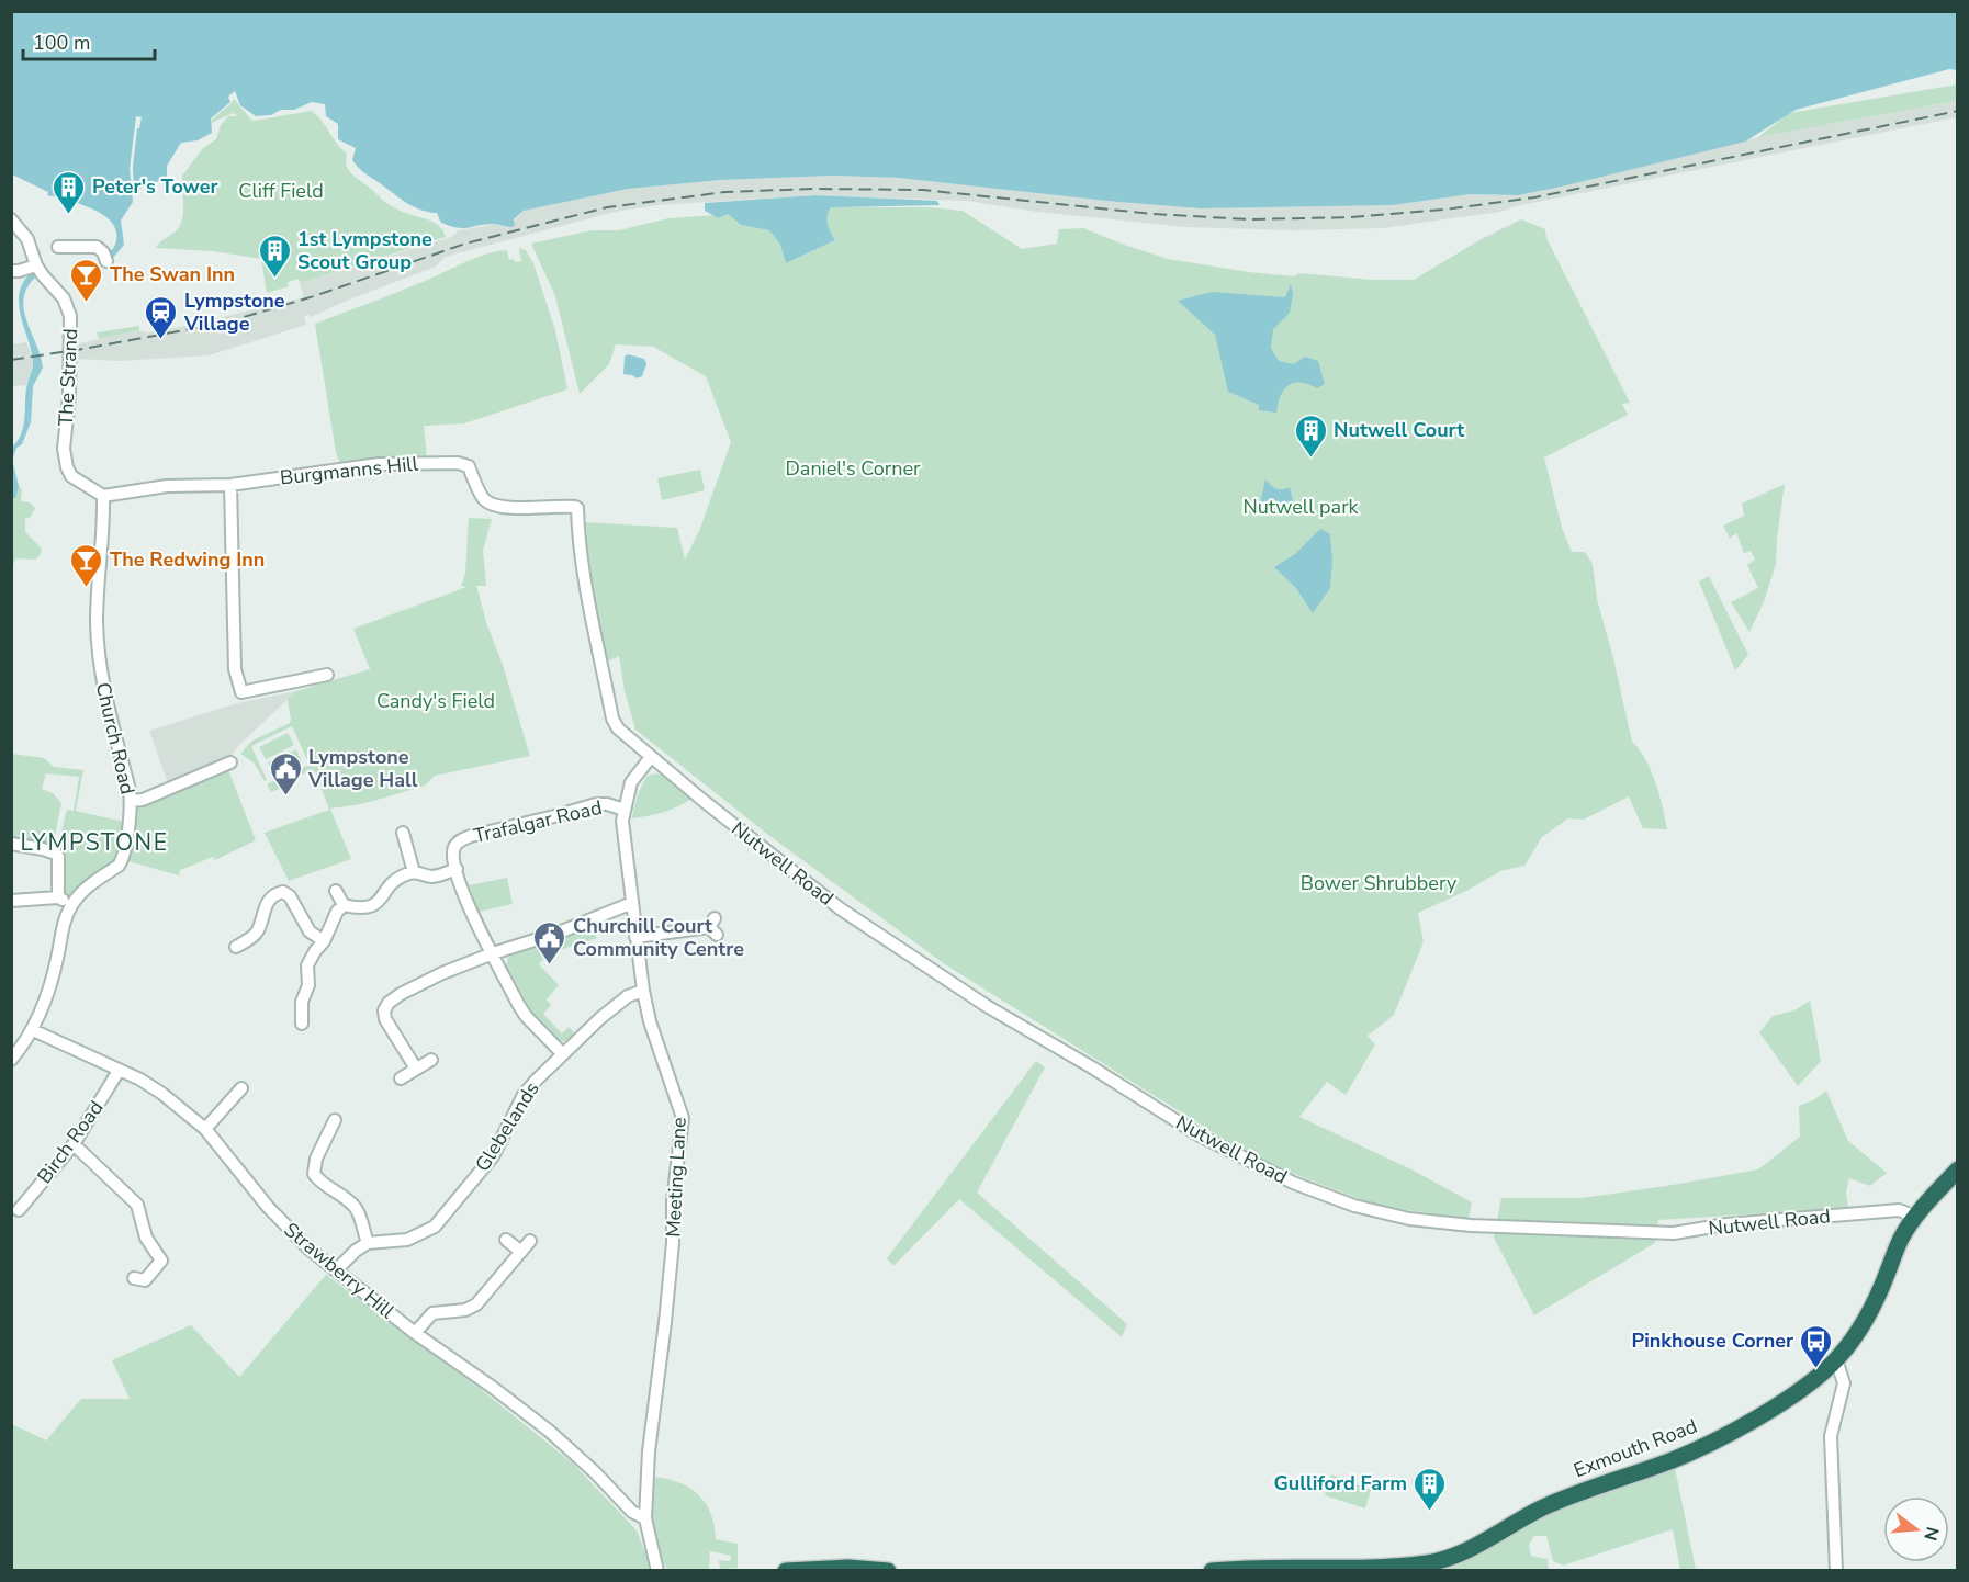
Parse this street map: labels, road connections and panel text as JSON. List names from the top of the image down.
{
  "streets": {
    "highway": ["Exmouth Road"],
    "street": [
      "The Strand",
      "Burgmanns Hill",
      "Church Road",
      "Trafalgar Road",
      "Nutwell Road",
      "Glebelands",
      "Birch Road",
      "Meeting Lane",
      "Strawberry Hill"
    ]
  },
  "crossings": [
    ["The Strand", "Burgmanns Hill"],
    ["The Strand", "Church Road"],
    ["Burgmanns Hill", "Church Road"],
    ["Burgmanns Hill", "Nutwell Road"],
    ["Burgmanns Hill", "Meeting Lane"],
    ["Church Road", "Strawberry Hill"],
    ["Trafalgar Road", "Glebelands"],
    ["Trafalgar Road", "Meeting Lane"],
    ["Nutwell Road", "Meeting Lane"],
    ["Nutwell Road", "Exmouth Road"],
    ["Glebelands", "Meeting Lane"],
    ["Birch Road", "Strawberry Hill"],
    ["Meeting Lane", "Strawberry Hill"]
  ],
  "districts": ["LYMPSTONE"],
  "parks": [
    "Cliff Field",
    "Daniel's Corner",
    "Nutwell park",
    "Candy's Field",
    "Bower Shrubbery"
  ],
  "places": {
    "building": [
      "Peter's Tower",
      "1st Lympstone Scout Group",
      "Nutwell Court",
      "Gulliford Farm"
    ],
    "bar": ["The Swan Inn", "The Redwing Inn"],
    "station": ["Lympstone Village"],
    "public building": ["Lympstone Village Hall", "Churchill Court Community Centre"],
    "bus stop": ["Pinkhouse Corner"]
  },
  "scale_bar": "100 m",
  "north": "right"
}
